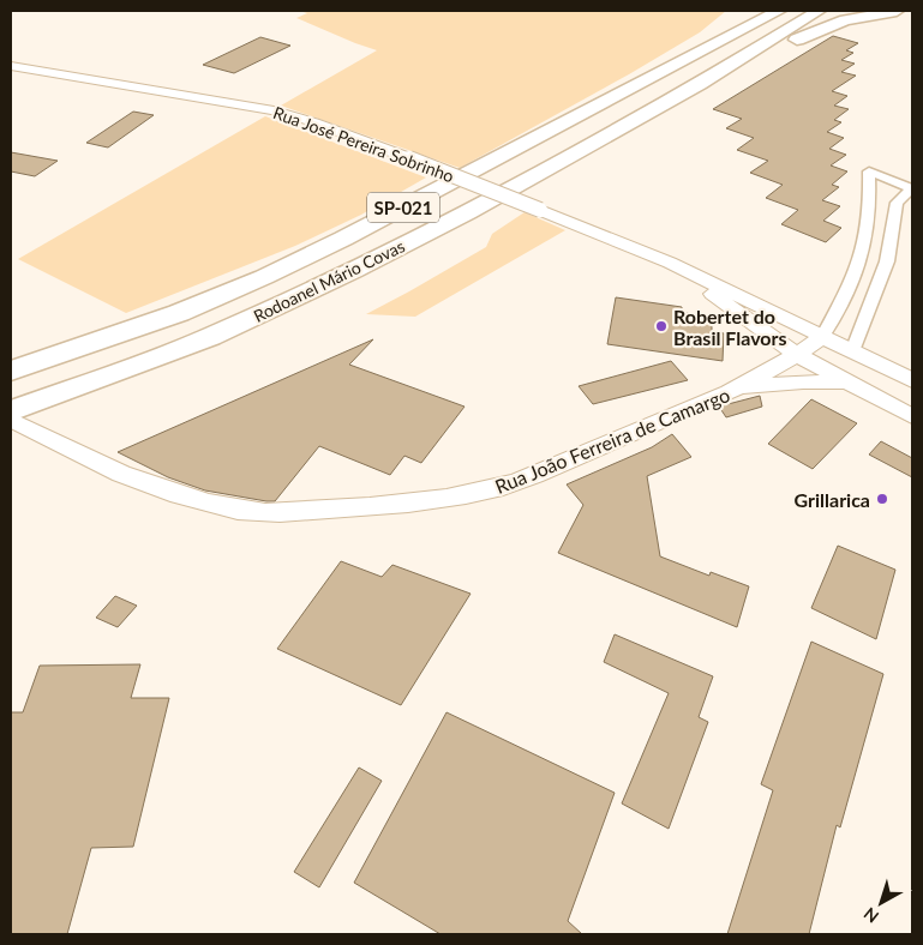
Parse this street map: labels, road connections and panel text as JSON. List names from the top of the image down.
{
  "streets": {
    "highway": ["SP-021", "Rodoanel Mário Covas"],
    "street": ["Rua José Pereira Sobrinho", "Rua João Ferreira de Camargo"]
  },
  "crossings": [
    ["Rua José Pereira Sobrinho", "Rua João Ferreira de Camargo"]
  ],
  "places": ["Robertet do Brasil Flavors", "Grillarica"],
  "north": "bottom left"
}
